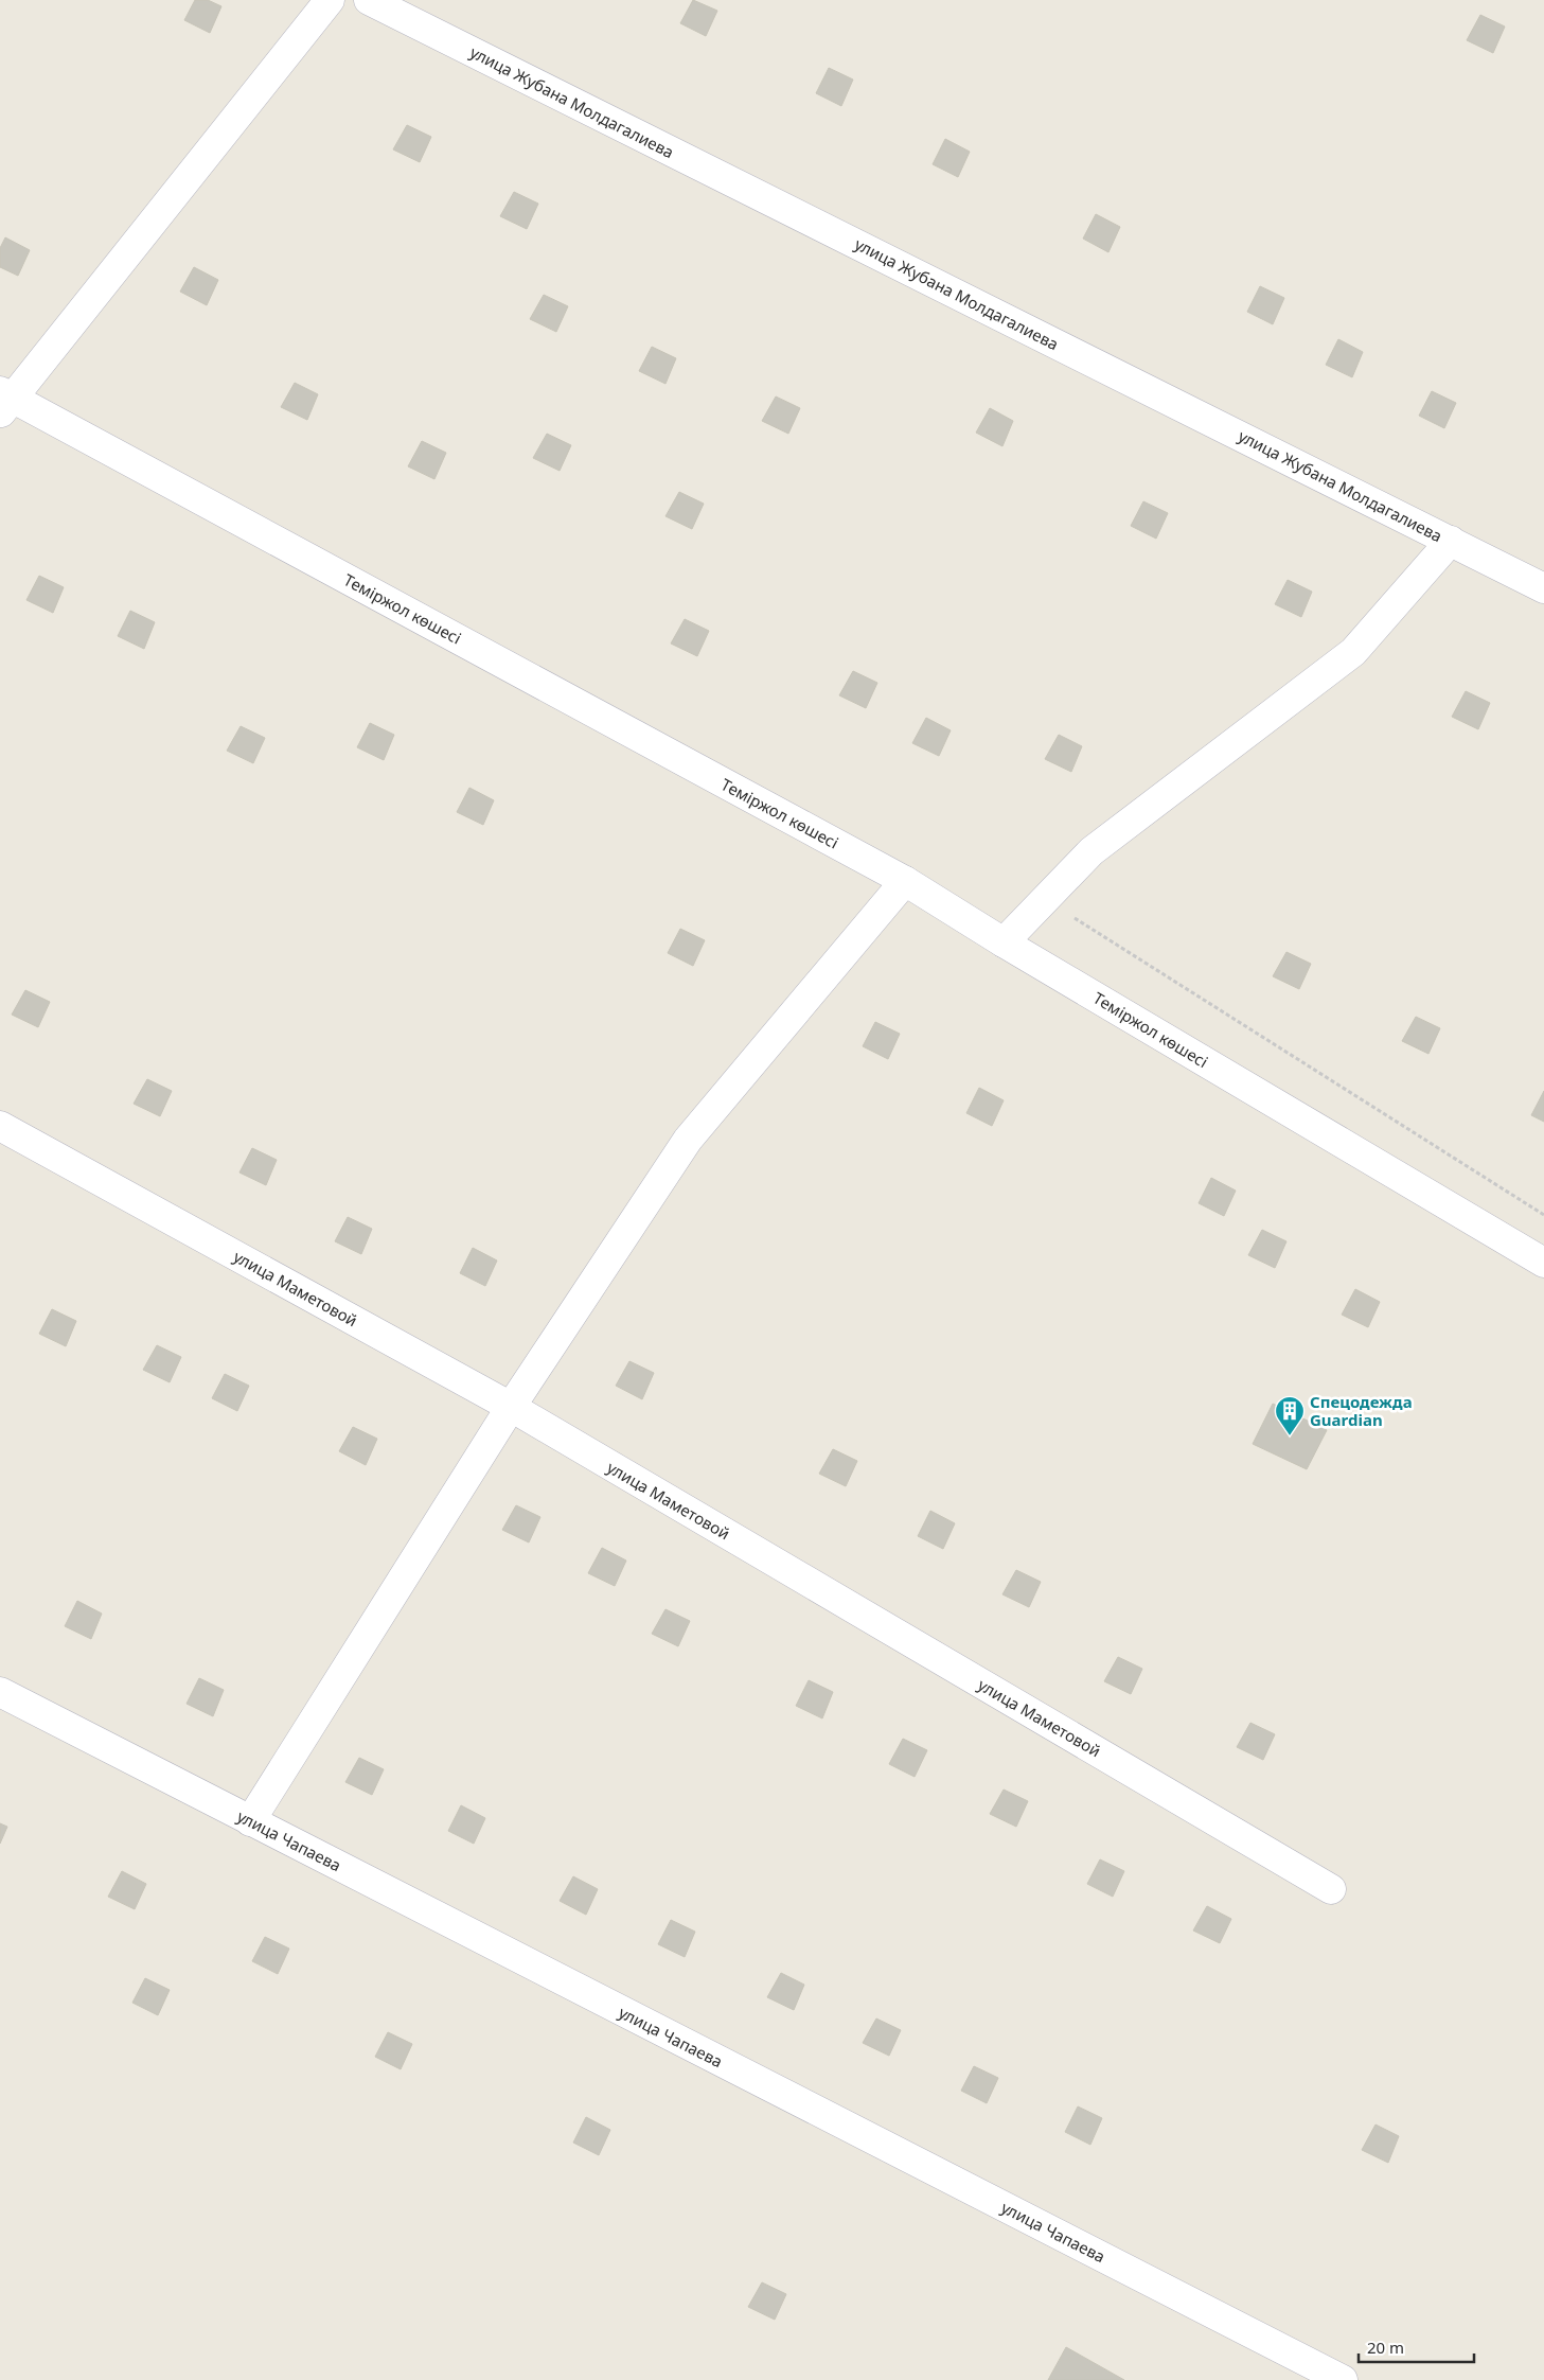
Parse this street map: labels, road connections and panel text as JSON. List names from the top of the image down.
{
  "streets": {
    "street": [
      "улица Жубана Молдагалиева",
      "Теміржол көшесі",
      "улица Маметовой",
      "улица Чапаева"
    ]
  },
  "places": {
    "building": ["Спецодежда Guardian"]
  },
  "scale_bar": "20 m"
}
